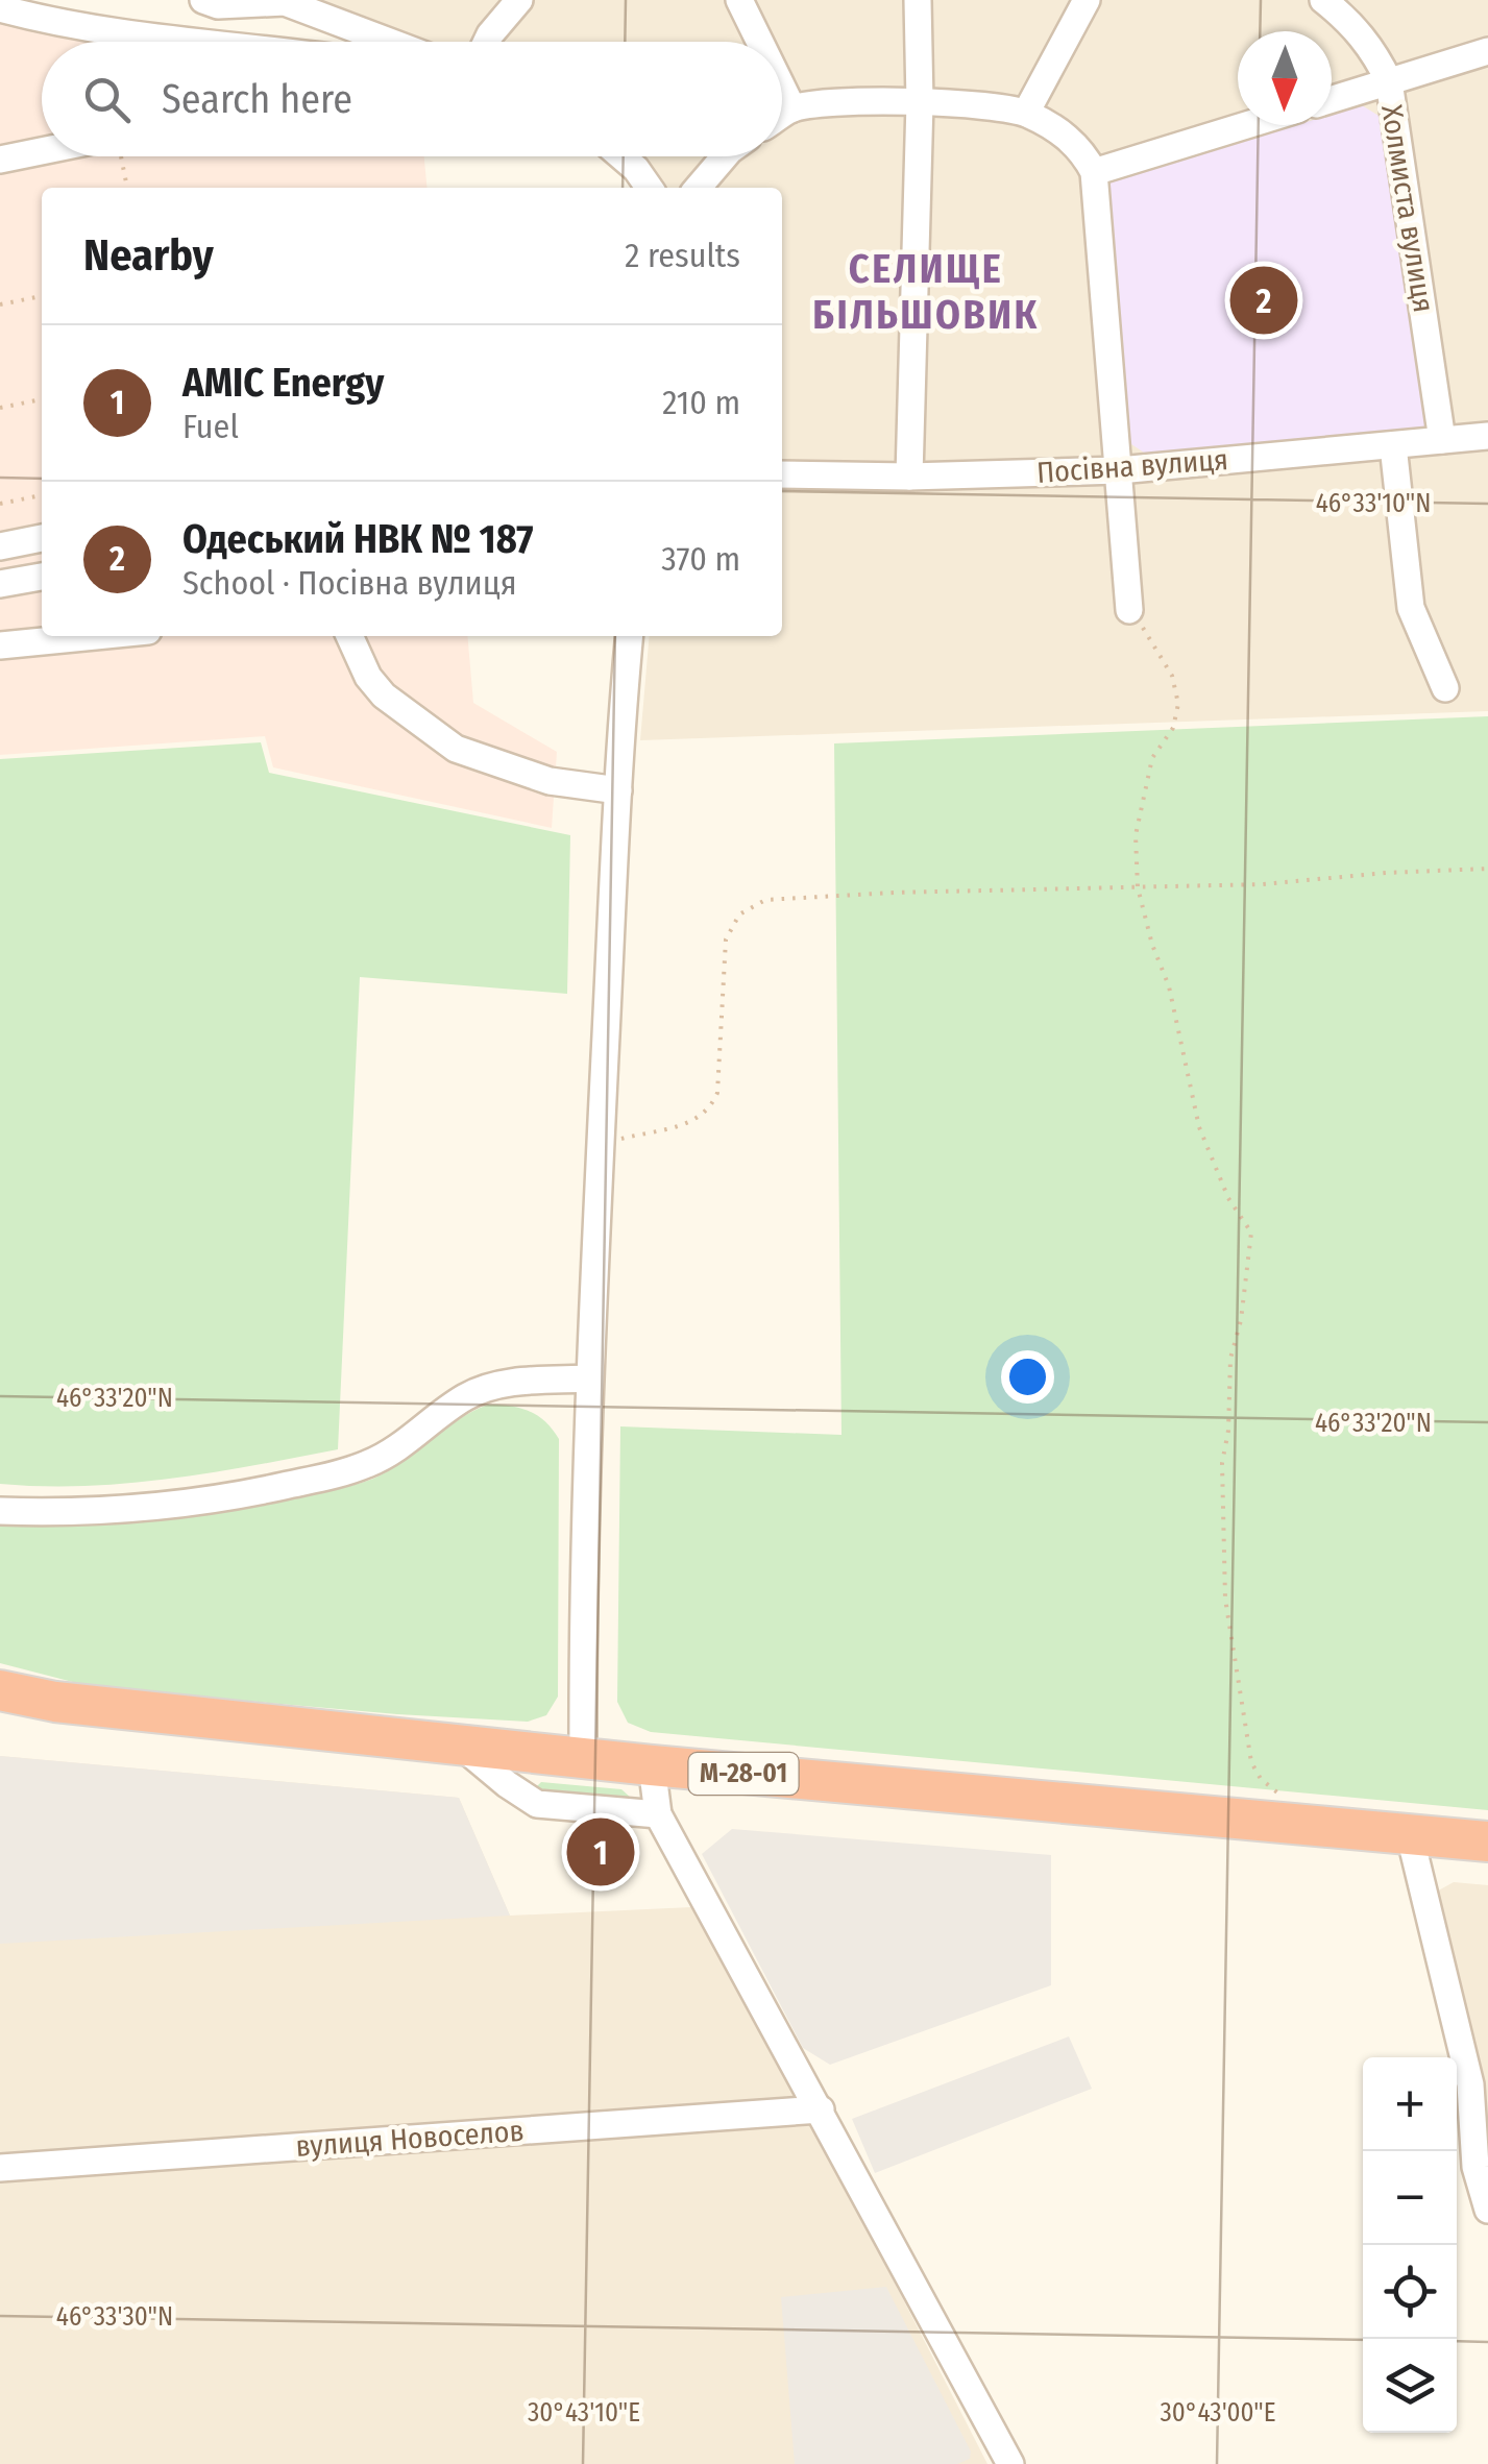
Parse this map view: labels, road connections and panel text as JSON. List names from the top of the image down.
{
  "streets": {
    "highway": ["М-28-01"],
    "street": ["Холмиста вулиця", "Посівна вулиця", "вулиця Новоселов"]
  },
  "crossings": [
    ["Холмиста вулиця", "Посівна вулиця"]
  ],
  "districts": ["СЕЛИЩЕ БІЛЬШОВИК"],
  "north": "bottom",
  "page": {
    "search": "Search here",
    "heading": ["Nearby", "2 results"],
    "pins": ["2", "1"],
    "list": [
      {
        "mark": "1",
        "name": "AMIC Energy",
        "note": "Fuel",
        "value": "210 m"
      },
      {
        "mark": "2",
        "name": "Одеський НВК № 187",
        "note": "School · Посівна вулиця",
        "value": "370 m"
      }
    ],
    "map_buttons": ["+", "−"]
  },
  "coordinates": [
    "46°33'10\"N",
    "46°33'20\"N",
    "46°33'30\"N",
    "30°43'10\"E",
    "30°43'00\"E"
  ]
}
